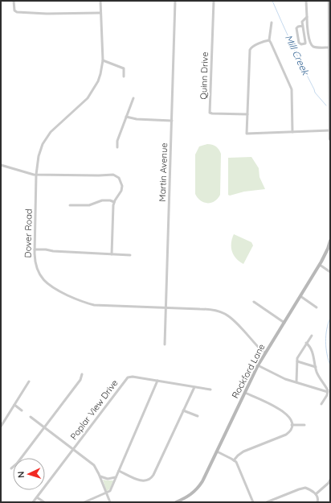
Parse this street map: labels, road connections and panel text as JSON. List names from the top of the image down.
{
  "streets": {
    "main road": ["Rockford Lane"],
    "street": [
      "Quinn Drive",
      "Martin Avenue",
      "Dover Road",
      "Poplar View Drive"
    ]
  },
  "crossings": [
    ["Martin Avenue", "Dover Road"],
    ["Dover Road", "Rockford Lane"]
  ],
  "water": ["Mill Creek"],
  "north": "left"
}
